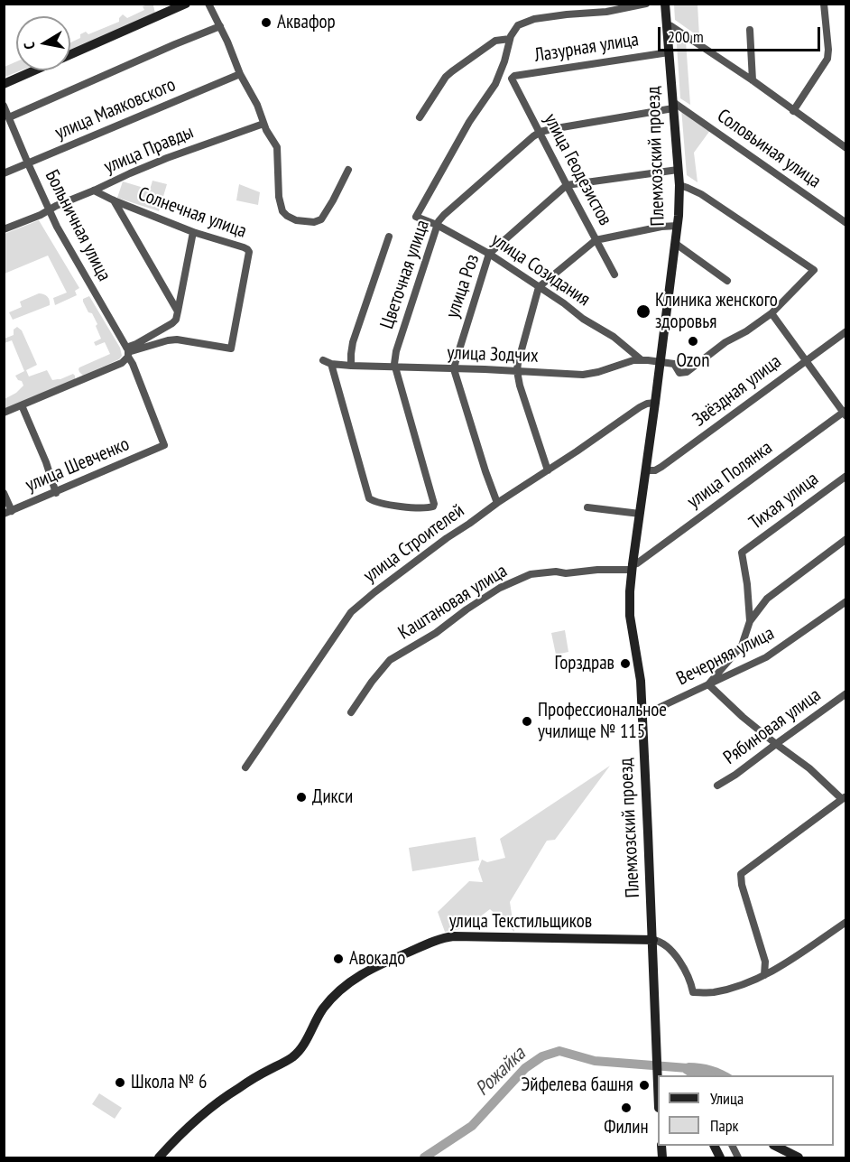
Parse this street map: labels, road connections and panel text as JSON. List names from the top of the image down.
{
  "streets": {
    "main road": ["Племхозский проезд", "улица Текстильщиков"],
    "street": [
      "Лазурная улица",
      "улица Маяковского",
      "Соловьиная улица",
      "улица Правды",
      "улица Геодезистов",
      "Солнечная улица",
      "Больничная улица",
      "улица Созидания",
      "Цветочная улица",
      "улица Роз",
      "улица Зодчих",
      "Звёздная улица",
      "улица Шевченко",
      "улица Полянка",
      "Тихая улица",
      "улица Строителей",
      "Каштановая улица",
      "Вечерняя улица",
      "Рябиновая улица"
    ]
  },
  "crossings": [
    ["Лазурная улица", "Племхозский проезд"],
    ["Лазурная улица", "улица Геодезистов"],
    ["Лазурная улица", "улица Созидания"],
    ["улица Маяковского", "Больничная улица"],
    ["Соловьиная улица", "Племхозский проезд"],
    ["Соловьиная улица", "Цветочная улица"],
    ["улица Правды", "Солнечная улица"],
    ["улица Правды", "Больничная улица"],
    ["Племхозский проезд", "Цветочная улица"],
    ["Племхозский проезд", "улица Зодчих"],
    ["Племхозский проезд", "Звёздная улица"],
    ["Племхозский проезд", "улица Полянка"],
    ["Племхозский проезд", "улица Строителей"],
    ["Племхозский проезд", "Каштановая улица"],
    ["Племхозский проезд", "Вечерняя улица"],
    ["Племхозский проезд", "улица Текстильщиков"],
    ["улица Геодезистов", "Цветочная улица"],
    ["улица Геодезистов", "улица Роз"],
    ["Солнечная улица", "Больничная улица"],
    ["Больничная улица", "улица Шевченко"],
    ["улица Созидания", "Цветочная улица"],
    ["улица Созидания", "улица Роз"],
    ["улица Созидания", "улица Зодчих"],
    ["Цветочная улица", "улица Зодчих"],
    ["улица Роз", "улица Зодчих"],
    ["улица Полянка", "Каштановая улица"]
  ],
  "water": ["Рожайка"],
  "places": [
    "Аквафор",
    "Клиника женского здоровья",
    "Ozon",
    "Горздрав",
    "Профессиональное училище № 115",
    "Дикси",
    "Авокадо",
    "Школа № 6",
    "Эйфелева башня",
    "Филин"
  ],
  "legend": ["Улица", "Парк"],
  "scale_bar": "200 m",
  "north": "left"
}
